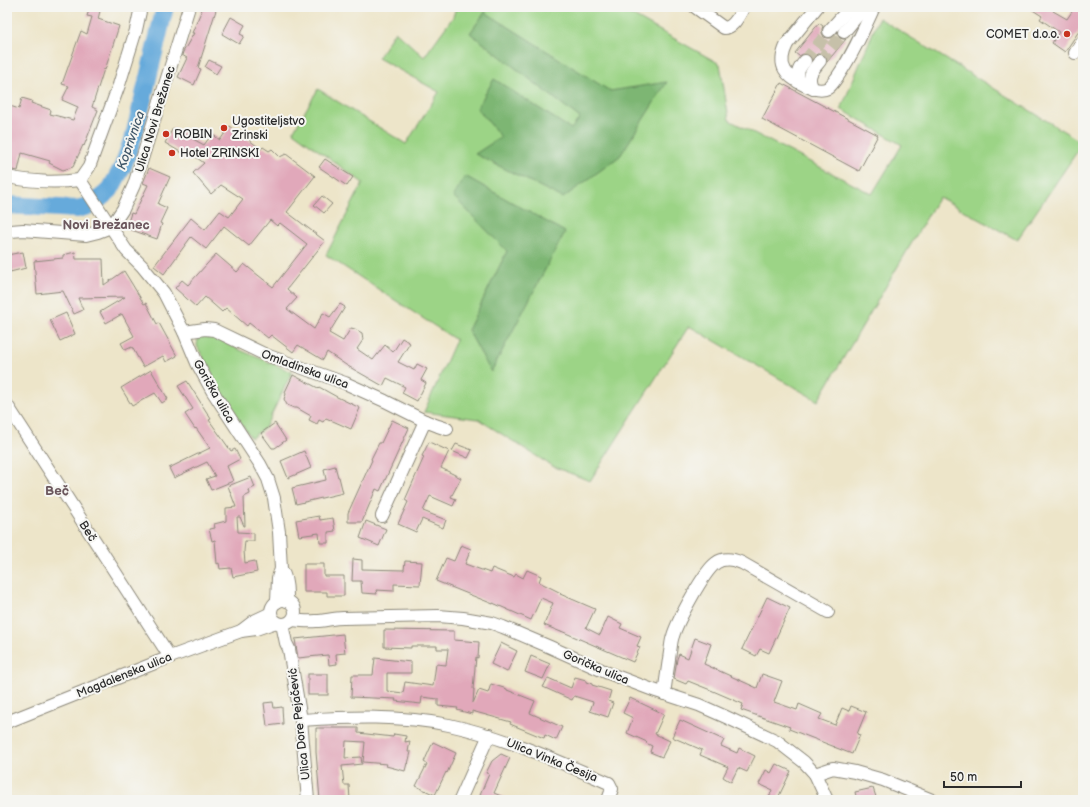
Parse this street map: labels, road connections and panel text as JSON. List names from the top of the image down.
{
  "streets": {
    "street": [
      "Ulica Novi Brežanec",
      "Omladinska ulica",
      "Gorička ulica",
      "Beč",
      "Magdalenska ulica",
      "Ulica Dore Pejačević",
      "Ulica Vinka Česija"
    ]
  },
  "crossings": [
    ["Ulica Novi Brežanec", "Gorička ulica"],
    ["Omladinska ulica", "Gorička ulica"],
    ["Gorička ulica", "Magdalenska ulica"],
    ["Gorička ulica", "Ulica Dore Pejačević"],
    ["Beč", "Magdalenska ulica"],
    ["Magdalenska ulica", "Ulica Dore Pejačević"],
    ["Ulica Dore Pejačević", "Ulica Vinka Česija"]
  ],
  "districts": ["Novi Brežanec", "Beč"],
  "water": ["Koprivnica"],
  "places": [
    "COMET d.o.o.",
    "Ugostiteljstvo Zrinski",
    "ROBIN",
    "Hotel ZRINSKI"
  ],
  "scale_bar": "50 m"
}
